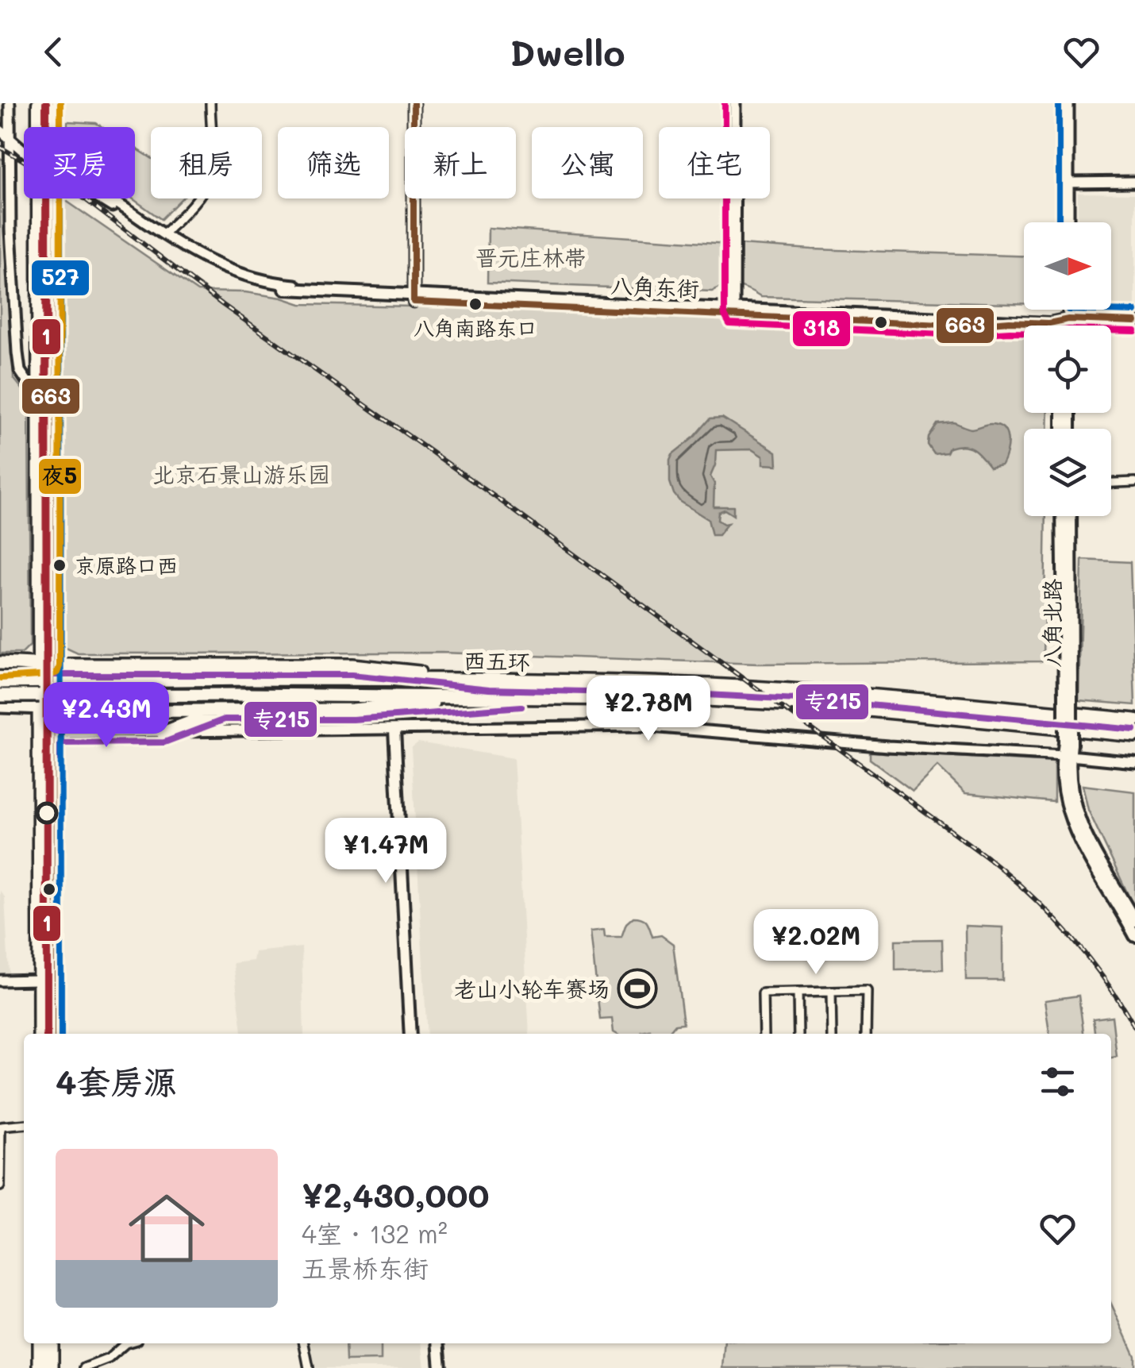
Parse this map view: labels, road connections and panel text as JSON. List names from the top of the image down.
{
  "streets": {
    "highway": ["西五环"],
    "main road": ["八角东街", "八角北路"]
  },
  "parks": ["晋元庄林带", "北京石景山游乐园"],
  "places": {
    "other": ["八角南路东口", "京原路口西"],
    "sports": ["老山小轮车赛场"]
  },
  "lines": [
    "transit line 1",
    "transit line 663",
    "transit line 527",
    "transit line 318",
    "transit line 夜5",
    "transit line 专215"
  ],
  "north": "right",
  "page": {
    "header": "Dwello",
    "chip": [
      "买房",
      "租房",
      "筛选",
      "新上",
      "公寓",
      "住宅"
    ],
    "price": [
      "¥2.78M",
      "¥2.43M",
      "¥1.47M",
      "¥2.02M"
    ],
    "heading": "4套房源",
    "list": [
      {
        "name": "¥2,430,000",
        "note": "4室 · 132 m² · 五景桥东街"
      }
    ]
  }
}
